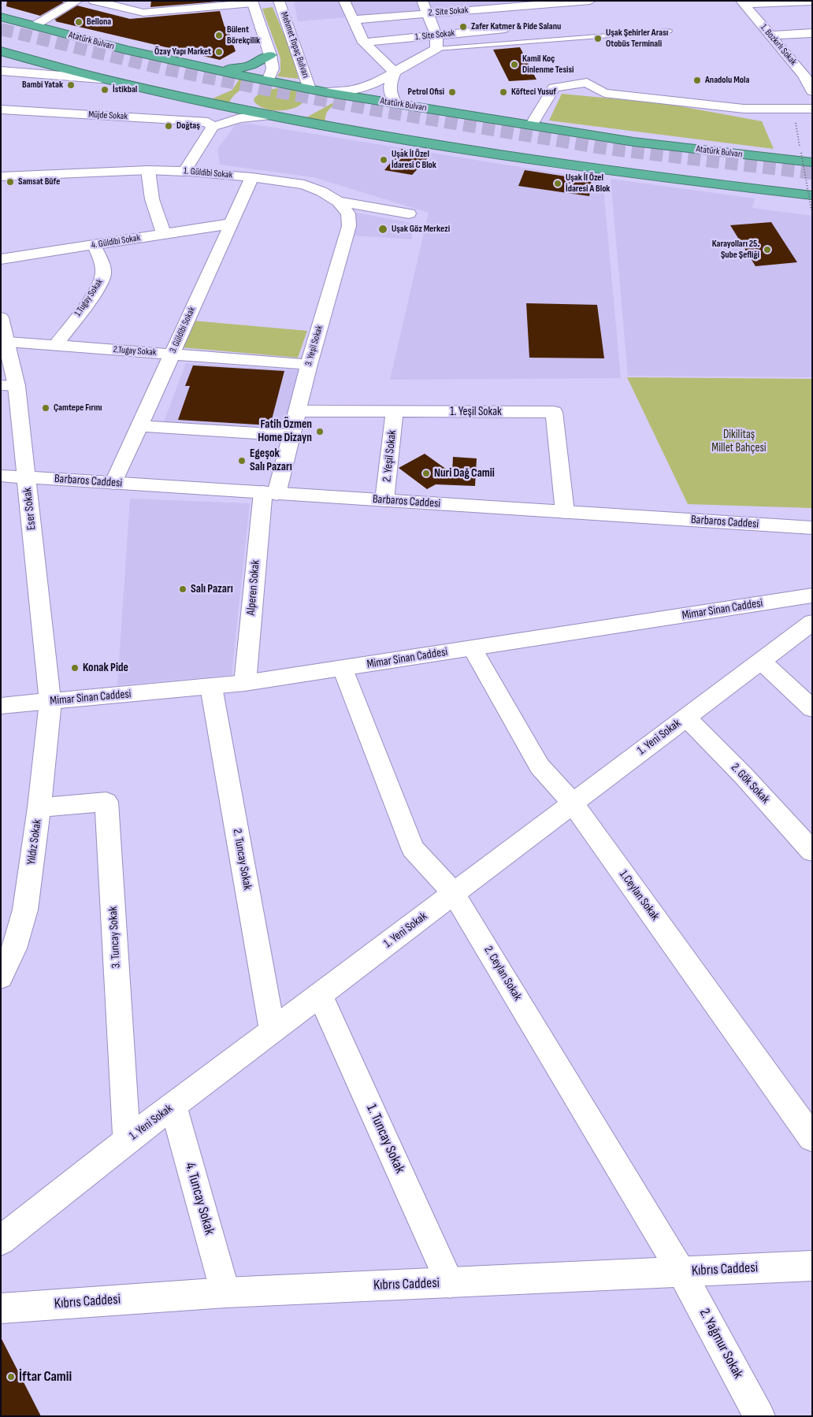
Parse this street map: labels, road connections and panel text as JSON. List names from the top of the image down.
{
  "streets": {
    "highway": ["Atatürk Bulvarı"],
    "street": [
      "2. Site Sokak",
      "1. Site Sokak",
      "Mehmet Topaç Bulvarı",
      "1. Bozkırlı Sokak",
      "Müjde Sokak",
      "1. Güldibi Sokak",
      "4. Güldibi Sokak",
      "1.Tugay Sokak",
      "3. Güldibi Sokak",
      "3. Yeşil Sokak",
      "2.Tugay Sokak",
      "1. Yeşil Sokak",
      "2. Yeşil Sokak",
      "Barbaros Caddesi",
      "Eser Sokak",
      "Alperen Sokak",
      "Mimar Sinan Caddesi",
      "1. Yeni Sokak",
      "2. Gök Sokak",
      "Yıldız Sokak",
      "2. Tuncay Sokak",
      "1.Ceylan Sokak",
      "3. Tuncay Sokak",
      "2. Ceylan Sokak",
      "1. Tuncay Sokak",
      "4. Tuncay Sokak",
      "Kıbrıs Caddesi",
      "2. Yağmur Sokak"
    ]
  },
  "crossings": [
    ["Atatürk Bulvarı", "Mehmet Topaç Bulvarı"],
    ["1. Güldibi Sokak", "3. Güldibi Sokak"],
    ["1. Güldibi Sokak", "3. Yeşil Sokak"],
    ["4. Güldibi Sokak", "1.Tugay Sokak"],
    ["4. Güldibi Sokak", "3. Güldibi Sokak"],
    ["1.Tugay Sokak", "2.Tugay Sokak"],
    ["3. Güldibi Sokak", "2.Tugay Sokak"],
    ["3. Güldibi Sokak", "Barbaros Caddesi"],
    ["3. Yeşil Sokak", "2.Tugay Sokak"],
    ["3. Yeşil Sokak", "1. Yeşil Sokak"],
    ["3. Yeşil Sokak", "Barbaros Caddesi"],
    ["3. Yeşil Sokak", "Alperen Sokak"],
    ["2.Tugay Sokak", "Eser Sokak"],
    ["1. Yeşil Sokak", "2. Yeşil Sokak"],
    ["1. Yeşil Sokak", "Barbaros Caddesi"],
    ["2. Yeşil Sokak", "Barbaros Caddesi"],
    ["Barbaros Caddesi", "Eser Sokak"],
    ["Barbaros Caddesi", "Alperen Sokak"],
    ["Eser Sokak", "Mimar Sinan Caddesi"],
    ["Eser Sokak", "Yıldız Sokak"],
    ["Alperen Sokak", "Mimar Sinan Caddesi"],
    ["Mimar Sinan Caddesi", "Yıldız Sokak"],
    ["Mimar Sinan Caddesi", "2. Tuncay Sokak"],
    ["Mimar Sinan Caddesi", "1.Ceylan Sokak"],
    ["Mimar Sinan Caddesi", "2. Ceylan Sokak"],
    ["1. Yeni Sokak", "2. Gök Sokak"],
    ["1. Yeni Sokak", "2. Tuncay Sokak"],
    ["1. Yeni Sokak", "1.Ceylan Sokak"],
    ["1. Yeni Sokak", "3. Tuncay Sokak"],
    ["1. Yeni Sokak", "2. Ceylan Sokak"],
    ["1. Yeni Sokak", "1. Tuncay Sokak"],
    ["1. Yeni Sokak", "4. Tuncay Sokak"],
    ["Yıldız Sokak", "3. Tuncay Sokak"],
    ["2. Ceylan Sokak", "Kıbrıs Caddesi"],
    ["2. Ceylan Sokak", "2. Yağmur Sokak"],
    ["1. Tuncay Sokak", "Kıbrıs Caddesi"],
    ["4. Tuncay Sokak", "Kıbrıs Caddesi"],
    ["Kıbrıs Caddesi", "2. Yağmur Sokak"]
  ],
  "parks": ["Dikilitaş Millet Bahçesi"],
  "places": [
    "Bellona",
    "Zafer Katmer & Pide Salanu",
    "Bülent Börekçilik",
    "Uşak Şehirler Arası Otobüs Terminali",
    "Özay Yapı Market",
    "Kamil Koç Dinlenme Tesisi",
    "Anadolu Mola",
    "Bambi Yatak",
    "İstikbal",
    "Petrol Ofisi",
    "Köfteci Yusuf",
    "Doğtaş",
    "Uşak İl Özel İdaresi C Blok",
    "Samsat Büfe",
    "Uşak İl Özel İdaresi A Blok",
    "Uşak Göz Merkezi",
    "Karayolları 25. Şube Şefliği",
    "Çamtepe Fırını",
    "Fatih Özmen Home Dizayn",
    "Egeşok Salı Pazarı",
    "Nuri Dağ Camii",
    "Salı Pazarı",
    "Konak Pide",
    "İftar Camii"
  ]
}
